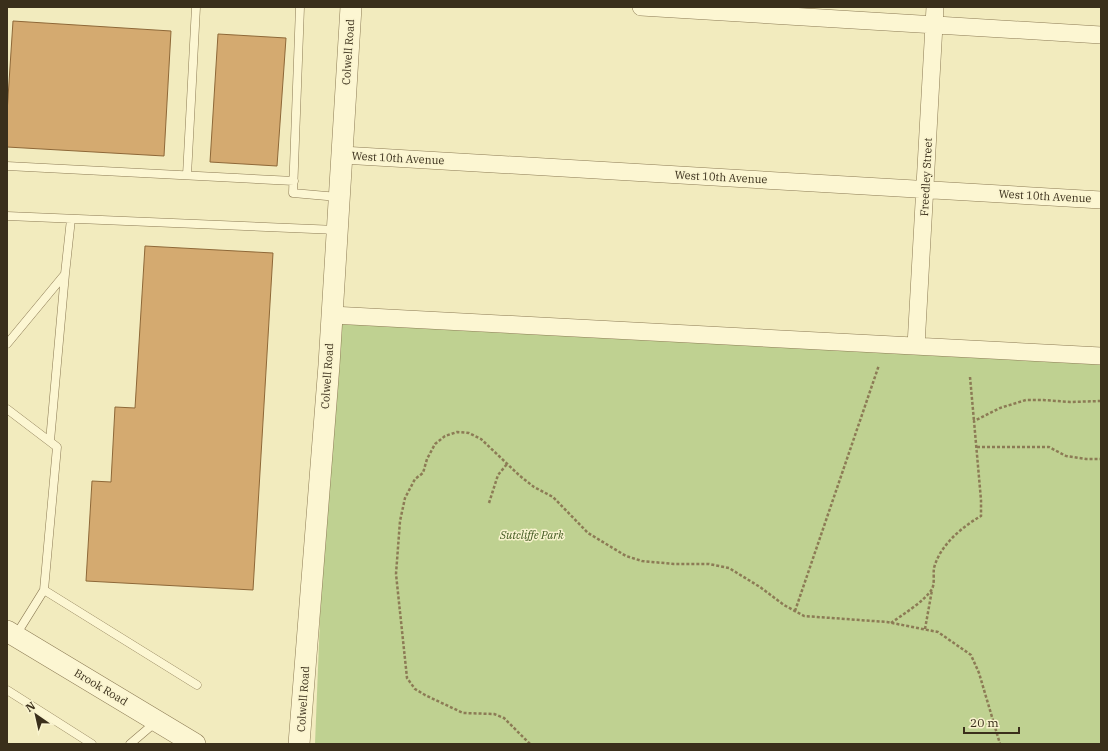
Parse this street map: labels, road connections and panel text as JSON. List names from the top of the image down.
{
  "streets": {
    "street": [
      "Colwell Road",
      "West 10th Avenue",
      "Freedley Street",
      "Brook Road"
    ]
  },
  "crossings": [
    ["Colwell Road", "West 10th Avenue"],
    ["West 10th Avenue", "Freedley Street"]
  ],
  "parks": ["Sutcliffe Park"],
  "scale_bar": "20 m",
  "north": "top left"
}
